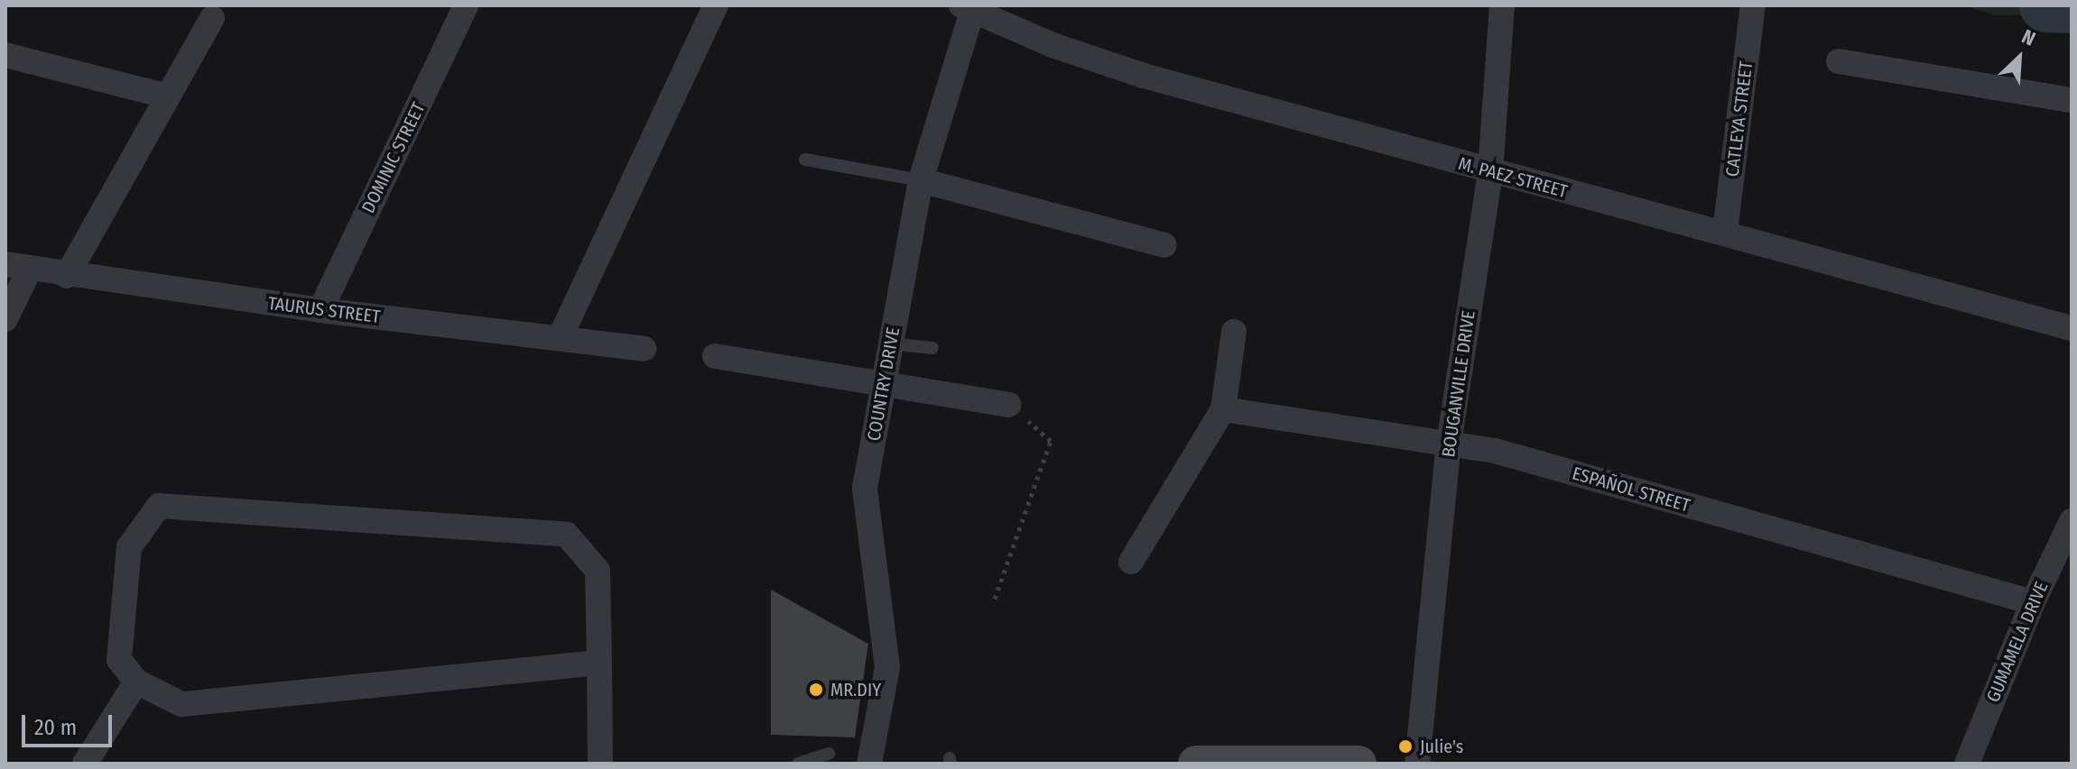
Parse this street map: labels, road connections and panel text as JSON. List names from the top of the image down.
{
  "streets": {
    "street": [
      "CATLEYA STREET",
      "DOMINIC STREET",
      "M. PAEZ STREET",
      "TAURUS STREET",
      "COUNTRY DRIVE",
      "BOUGANVILLE DRIVE",
      "ESPAÑOL STREET",
      "GUMAMELA DRIVE"
    ]
  },
  "crossings": [
    ["CATLEYA STREET", "M. PAEZ STREET"],
    ["DOMINIC STREET", "TAURUS STREET"],
    ["M. PAEZ STREET", "COUNTRY DRIVE"],
    ["M. PAEZ STREET", "BOUGANVILLE DRIVE"],
    ["BOUGANVILLE DRIVE", "ESPAÑOL STREET"],
    ["ESPAÑOL STREET", "GUMAMELA DRIVE"]
  ],
  "places": ["MR.DIY", "Julie's"],
  "scale_bar": "20 m",
  "north": "top right"
}
